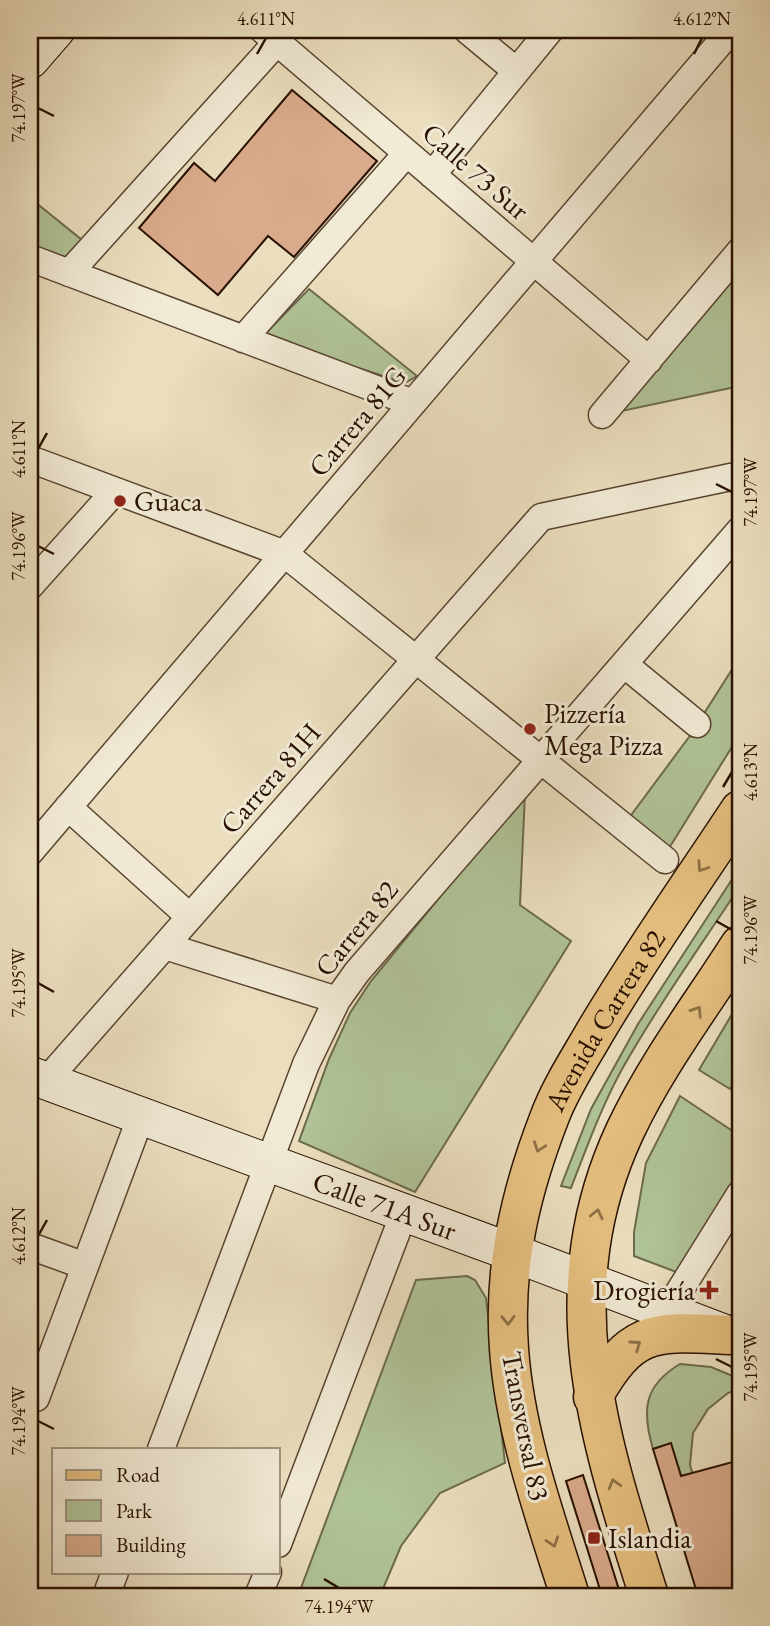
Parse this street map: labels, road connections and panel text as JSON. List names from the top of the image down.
{
  "streets": {
    "main road": ["Avenida Carrera 82", "Transversal 83"],
    "street": [
      "Calle 73 Sur",
      "Carrera 81G",
      "Carrera 81H",
      "Carrera 82",
      "Calle 71A Sur"
    ]
  },
  "crossings": [
    ["Calle 73 Sur", "Carrera 81G"],
    ["Carrera 81H", "Calle 71A Sur"],
    ["Carrera 82", "Calle 71A Sur"],
    ["Avenida Carrera 82", "Calle 71A Sur"],
    ["Avenida Carrera 82", "Transversal 83"],
    ["Calle 71A Sur", "Transversal 83"]
  ],
  "places": {
    "other": ["Guaca", "Pizzería Mega Pizza"],
    "health": ["Drogiería"],
    "transit": ["Islandia"]
  },
  "legend": ["Road", "Park", "Building"],
  "coordinates": [
    "4.611°N",
    "4.612°N",
    "74.197°W",
    "74.196°W",
    "4.613°N",
    "74.195°W",
    "74.194°W"
  ]
}
